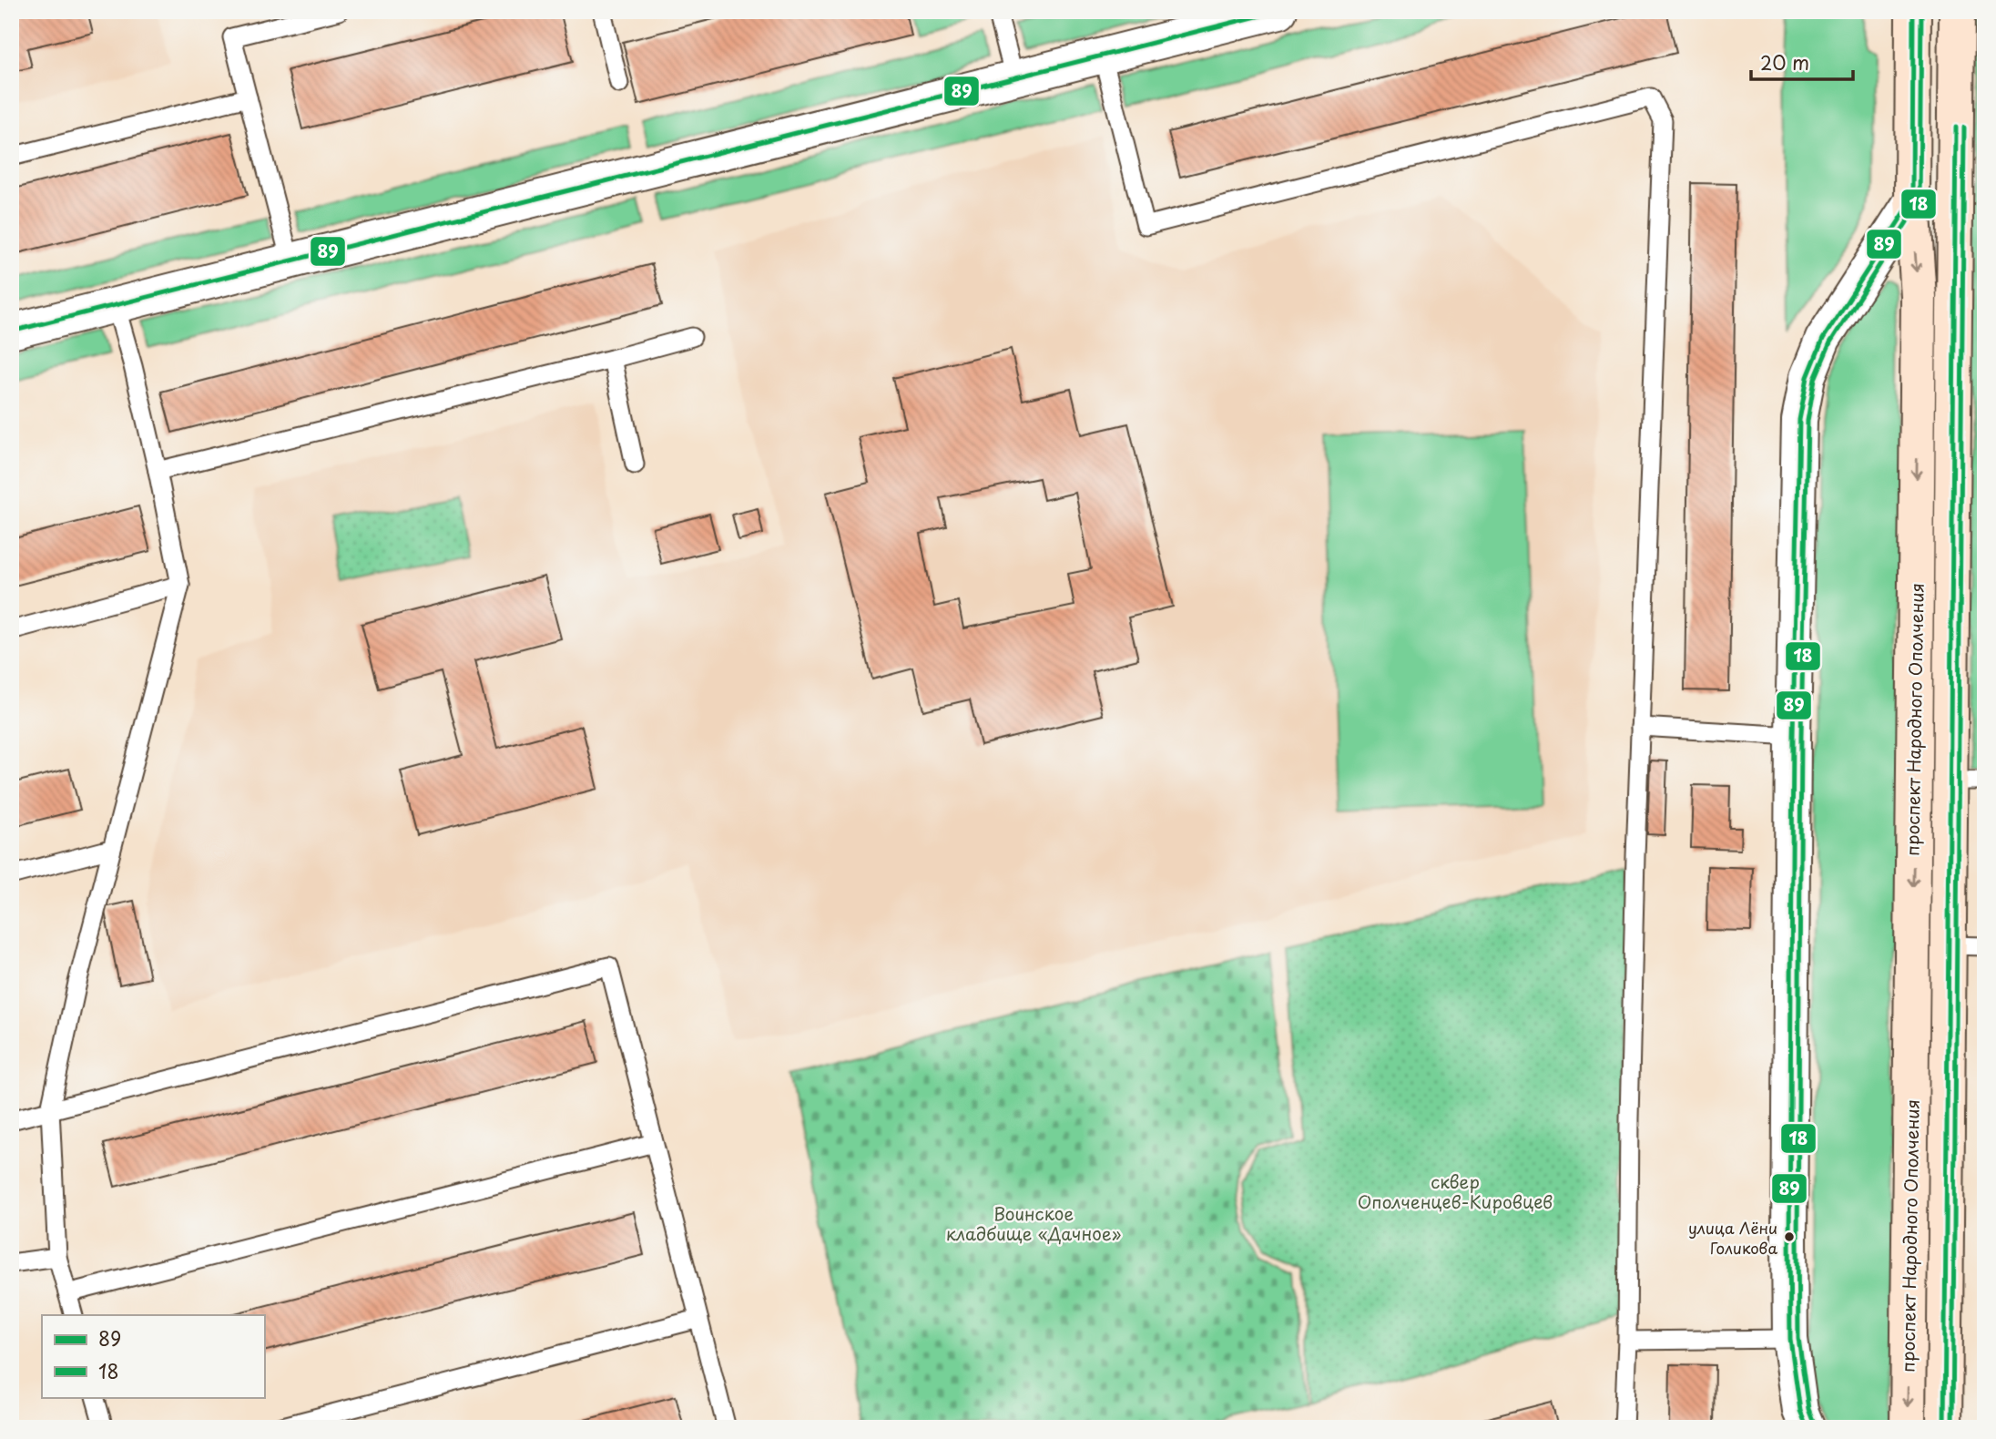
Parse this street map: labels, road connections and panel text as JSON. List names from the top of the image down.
{
  "streets": {
    "main road": ["проспект Народного Ополчения"]
  },
  "parks": ["сквер Ополченцев-Кировцев", "Воинское кладбище «Дачное»"],
  "places": ["улица Лёни Голикова"],
  "lines": ["transit line 89", "transit line 18"],
  "legend": ["89", "18"],
  "scale_bar": "20 m"
}
